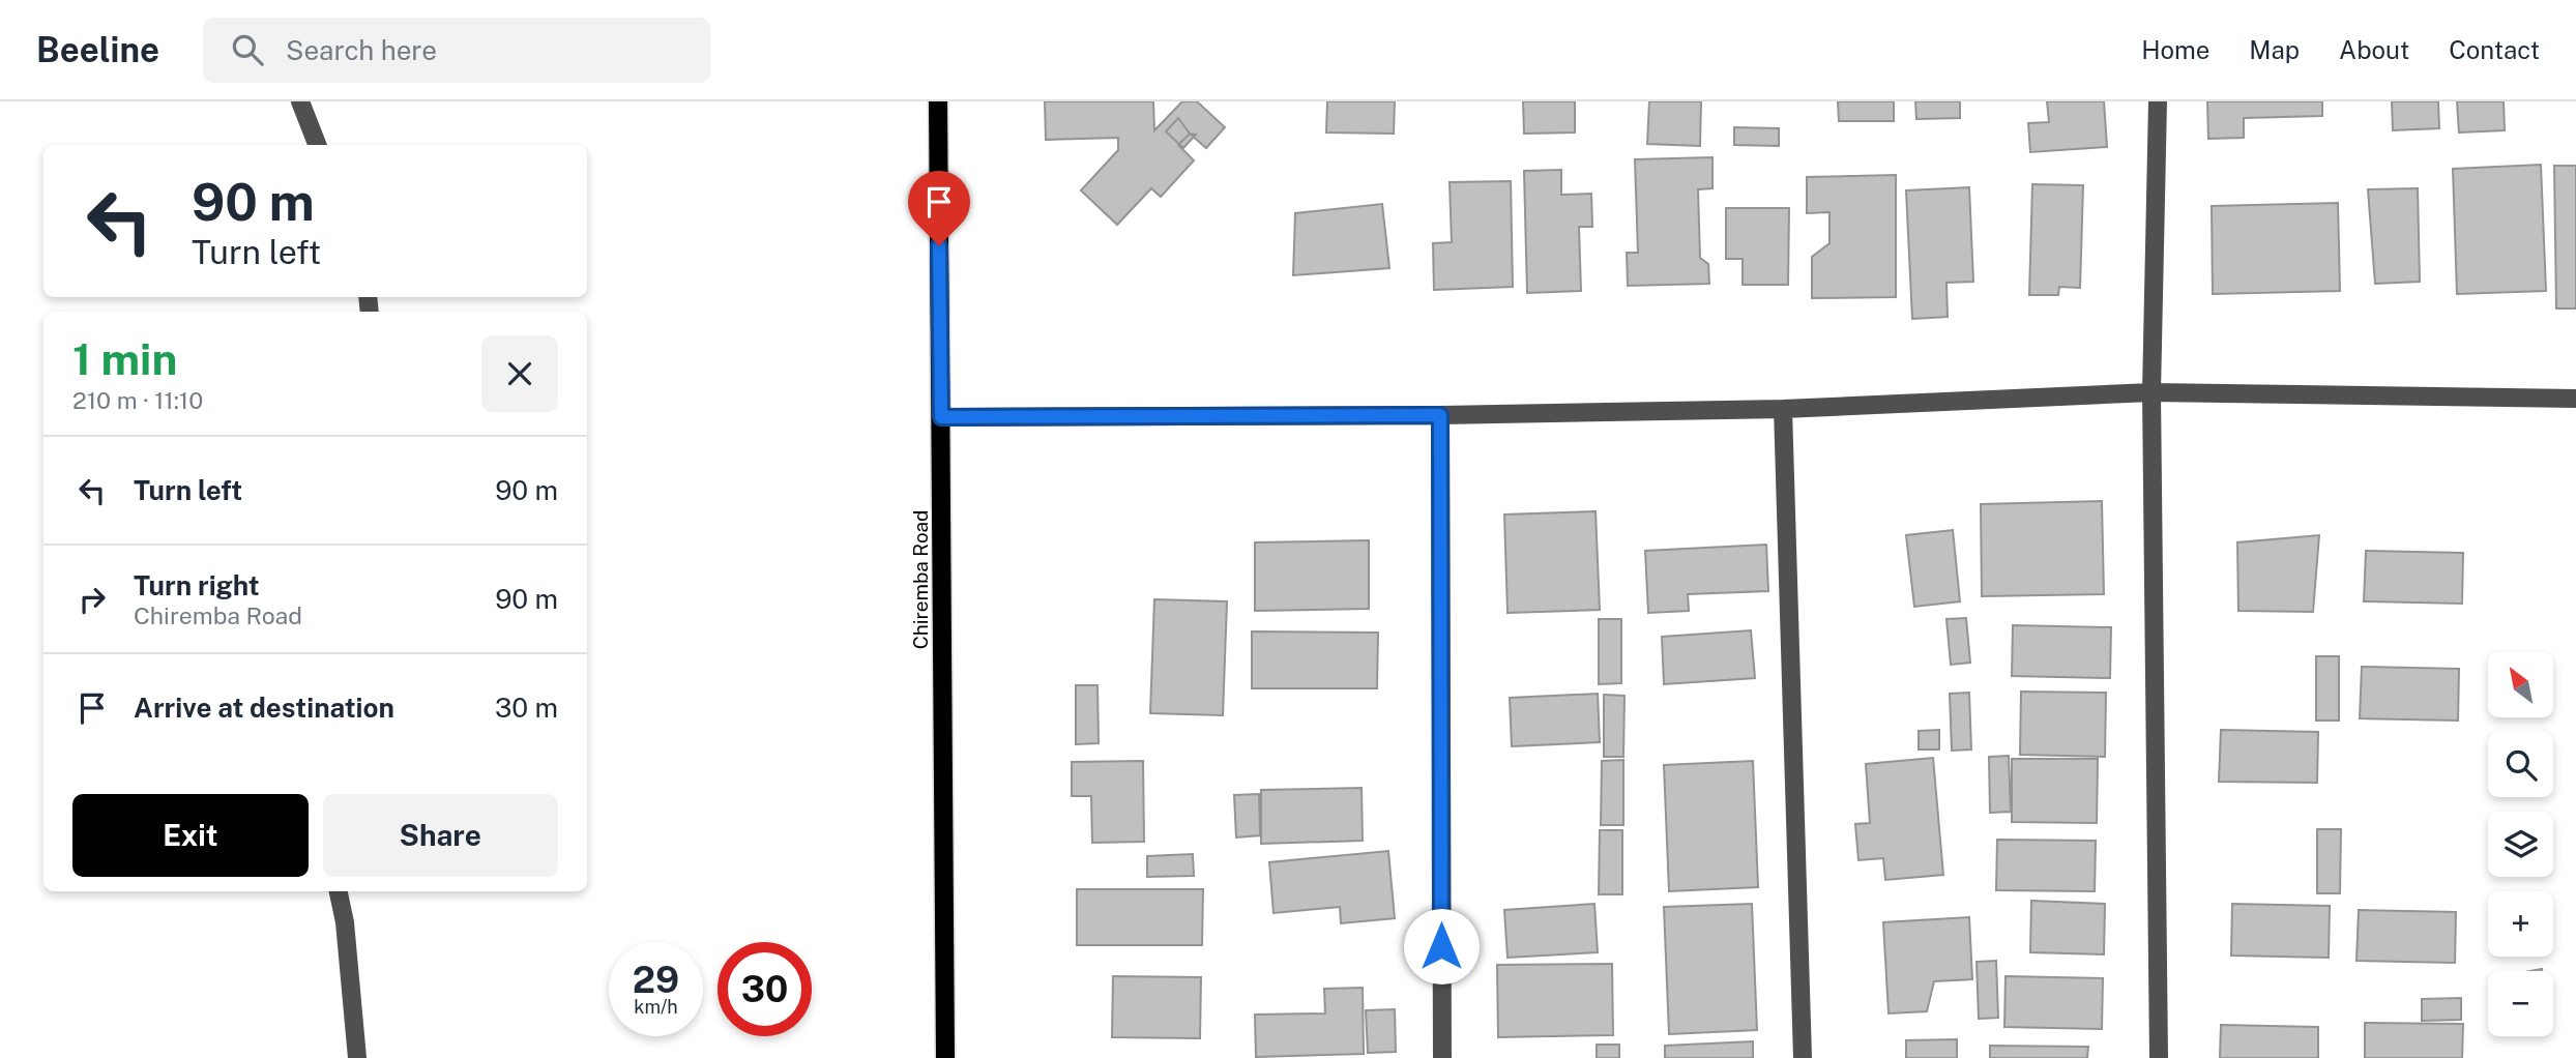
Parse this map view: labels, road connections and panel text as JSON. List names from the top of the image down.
{
  "streets": {
    "main road": ["Chiremba Road"]
  },
  "north": "top left",
  "page": {
    "header": "Beeline",
    "search": "Search here",
    "nav": [
      "Home",
      "Map",
      "About",
      "Contact"
    ],
    "turn": ["90 m", "Turn left"],
    "heading": ["1 min", "210 m · 11:10"],
    "list": [
      {
        "name": "Turn left",
        "value": "90 m"
      },
      {
        "name": "Turn right",
        "note": "Chiremba Road",
        "value": "90 m"
      },
      {
        "name": "Arrive at destination",
        "value": "30 m"
      }
    ],
    "map_buttons": ["+", "−"],
    "buttons": ["Exit", "Share"],
    "speed": "29 km/h",
    "limit": "30"
  }
}
